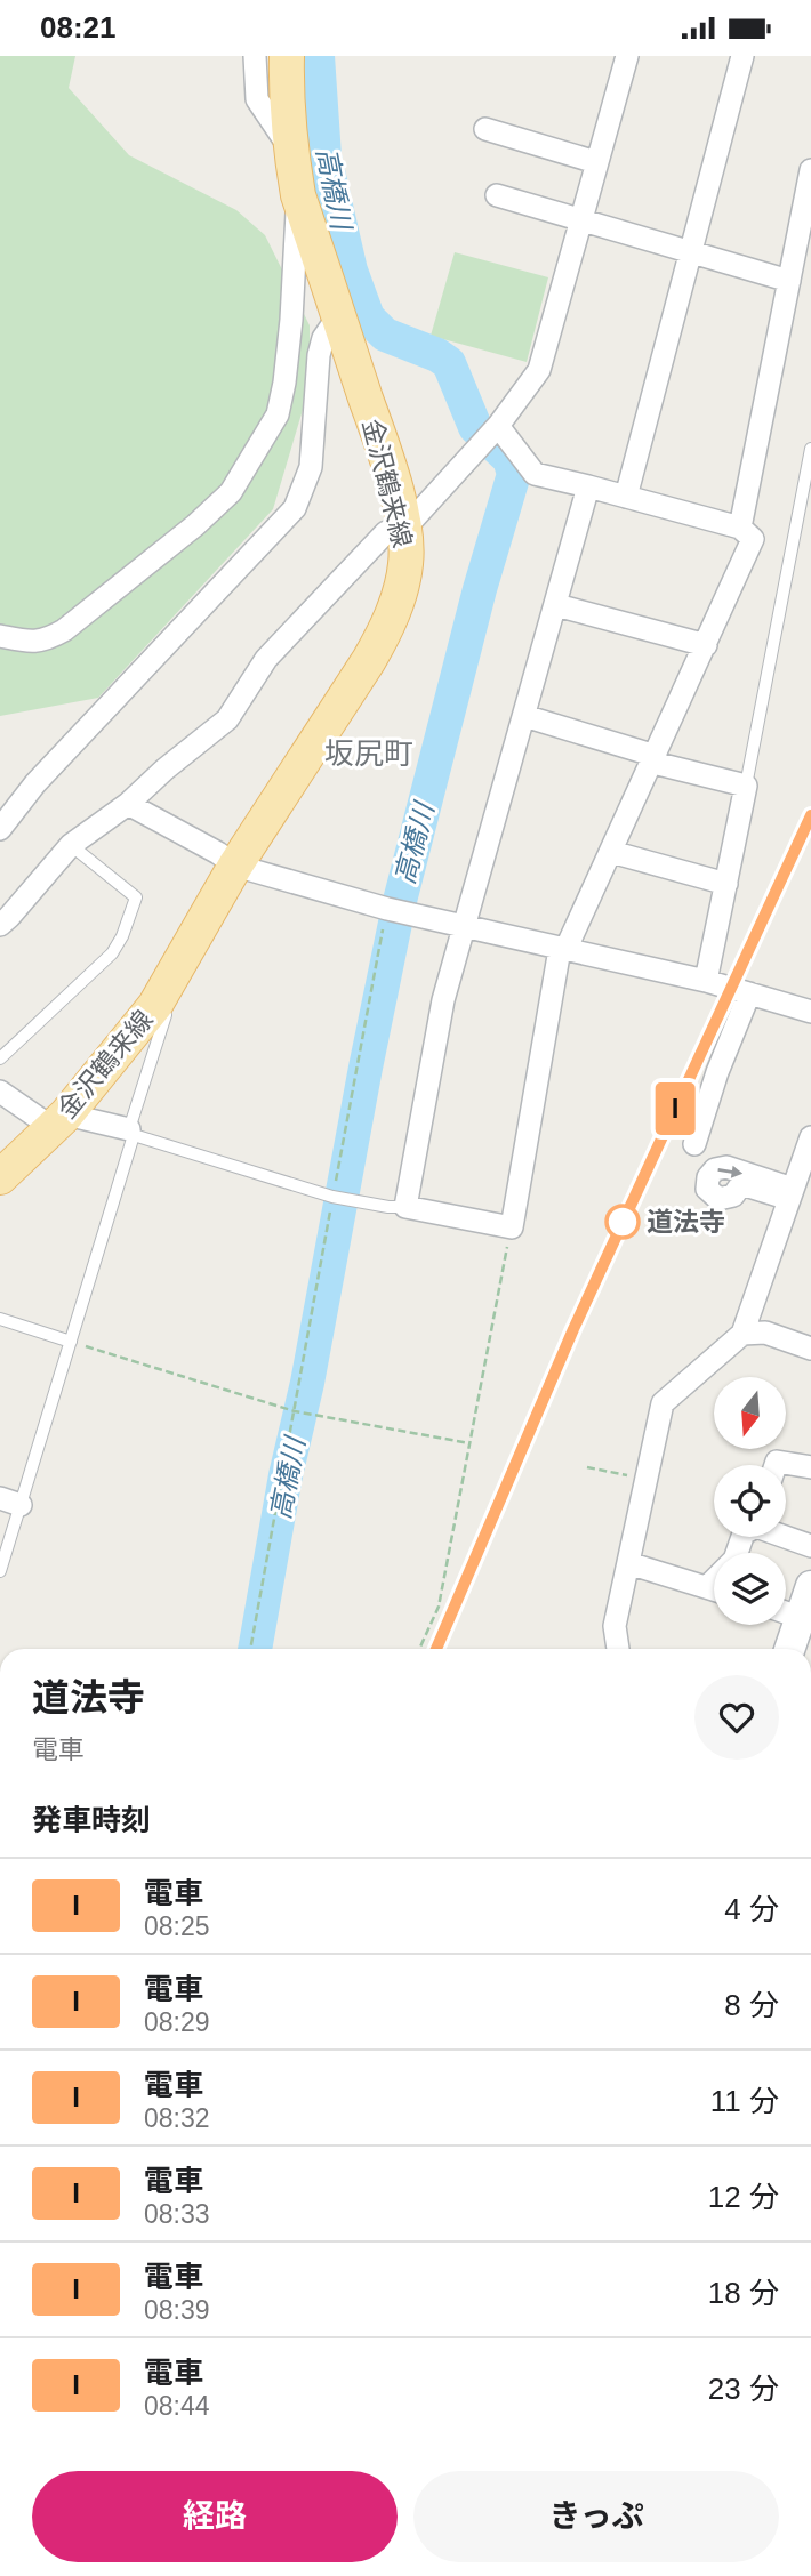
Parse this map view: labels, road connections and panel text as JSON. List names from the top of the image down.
{
  "streets": {
    "main road": ["金沢鶴来線"]
  },
  "districts": ["坂尻町"],
  "water": ["高橋川"],
  "places": ["道法寺"],
  "north": "bottom",
  "page": {
    "status": "08:21",
    "on_map": "I",
    "heading": [
      ["道法寺", "電車"],
      "発車時刻"
    ],
    "list": [
      {
        "mark": "I",
        "name": "電車",
        "note": "08:25",
        "value": "4 分"
      },
      {
        "mark": "I",
        "name": "電車",
        "note": "08:29",
        "value": "8 分"
      },
      {
        "mark": "I",
        "name": "電車",
        "note": "08:32",
        "value": "11 分"
      },
      {
        "mark": "I",
        "name": "電車",
        "note": "08:33",
        "value": "12 分"
      },
      {
        "mark": "I",
        "name": "電車",
        "note": "08:39",
        "value": "18 分"
      },
      {
        "mark": "I",
        "name": "電車",
        "note": "08:44",
        "value": "23 分"
      }
    ],
    "buttons": ["経路", "きっぷ"]
  }
}
